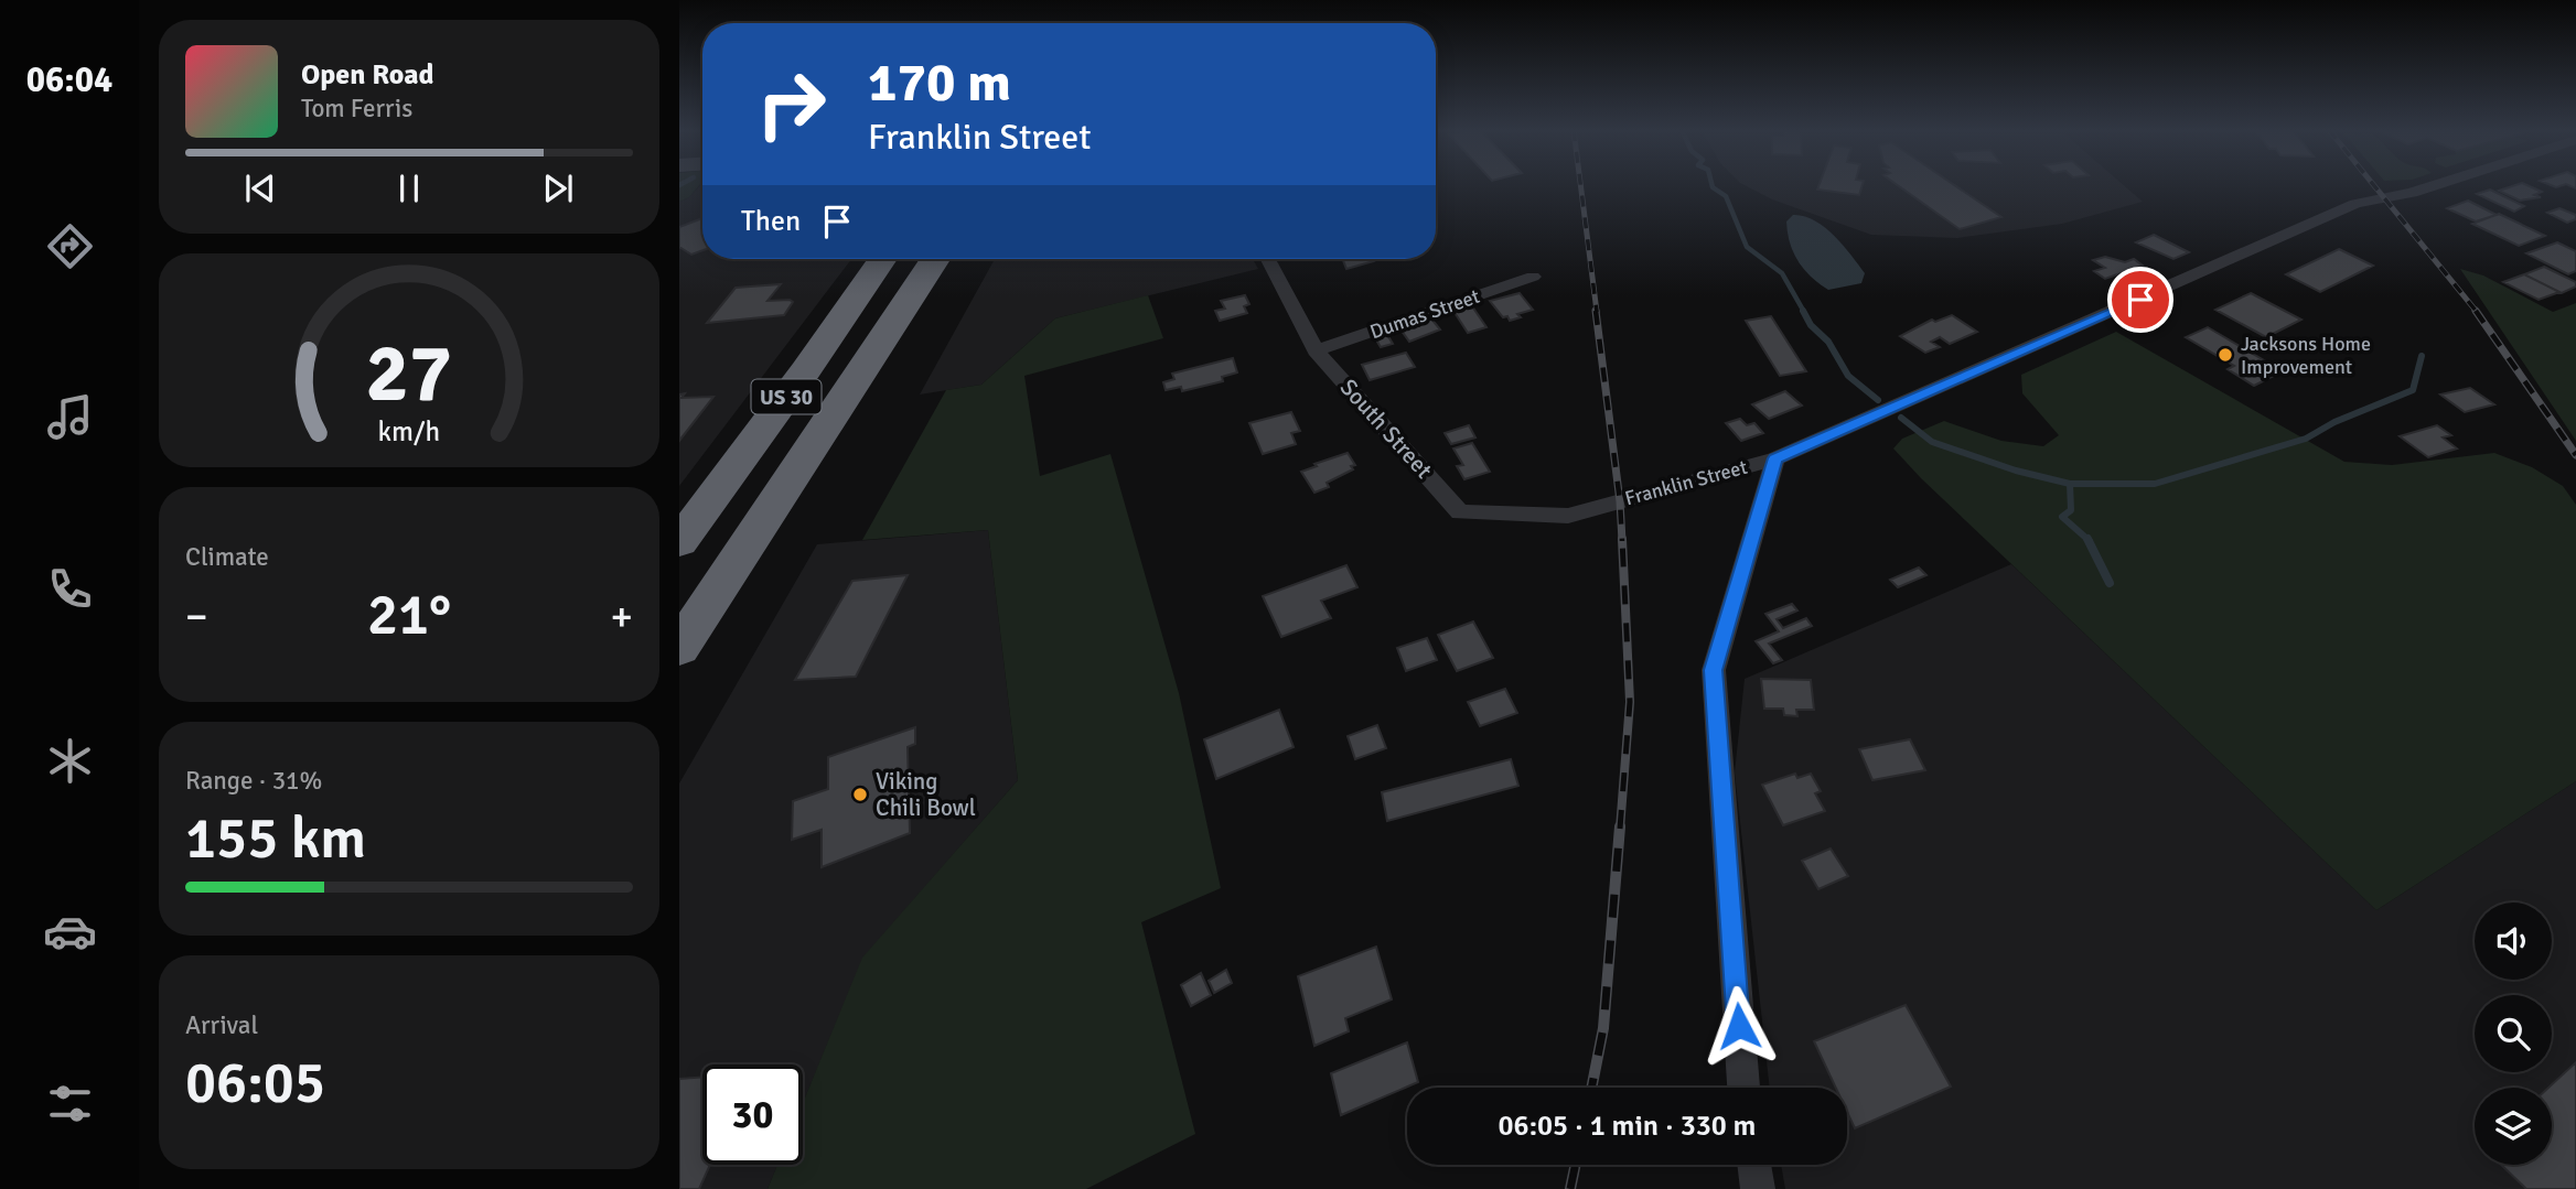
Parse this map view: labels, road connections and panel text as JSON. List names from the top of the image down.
{
  "streets": {
    "highway": ["US 30"],
    "street": ["Dumas Street", "South Street", "Franklin Street"]
  },
  "crossings": [
    ["Dumas Street", "South Street"],
    ["South Street", "Franklin Street"]
  ],
  "places": ["Jacksons Home Improvement", "Viking Chili Bowl"],
  "page": {
    "tabs": "06:04",
    "turn": ["170 m", "Franklin Street"],
    "song": ["Open Road", "Tom Ferris"],
    "then": "Then",
    "tile": [
      "Climate",
      ["Range · 31%", "155 km"],
      ["Arrival", "06:05"]
    ],
    "heat": ["−", "21°", "+"],
    "limit": "30",
    "trip": "06:05 · 1 min · 330 m",
    "gauge": ["27", "km/h"]
  }
}
